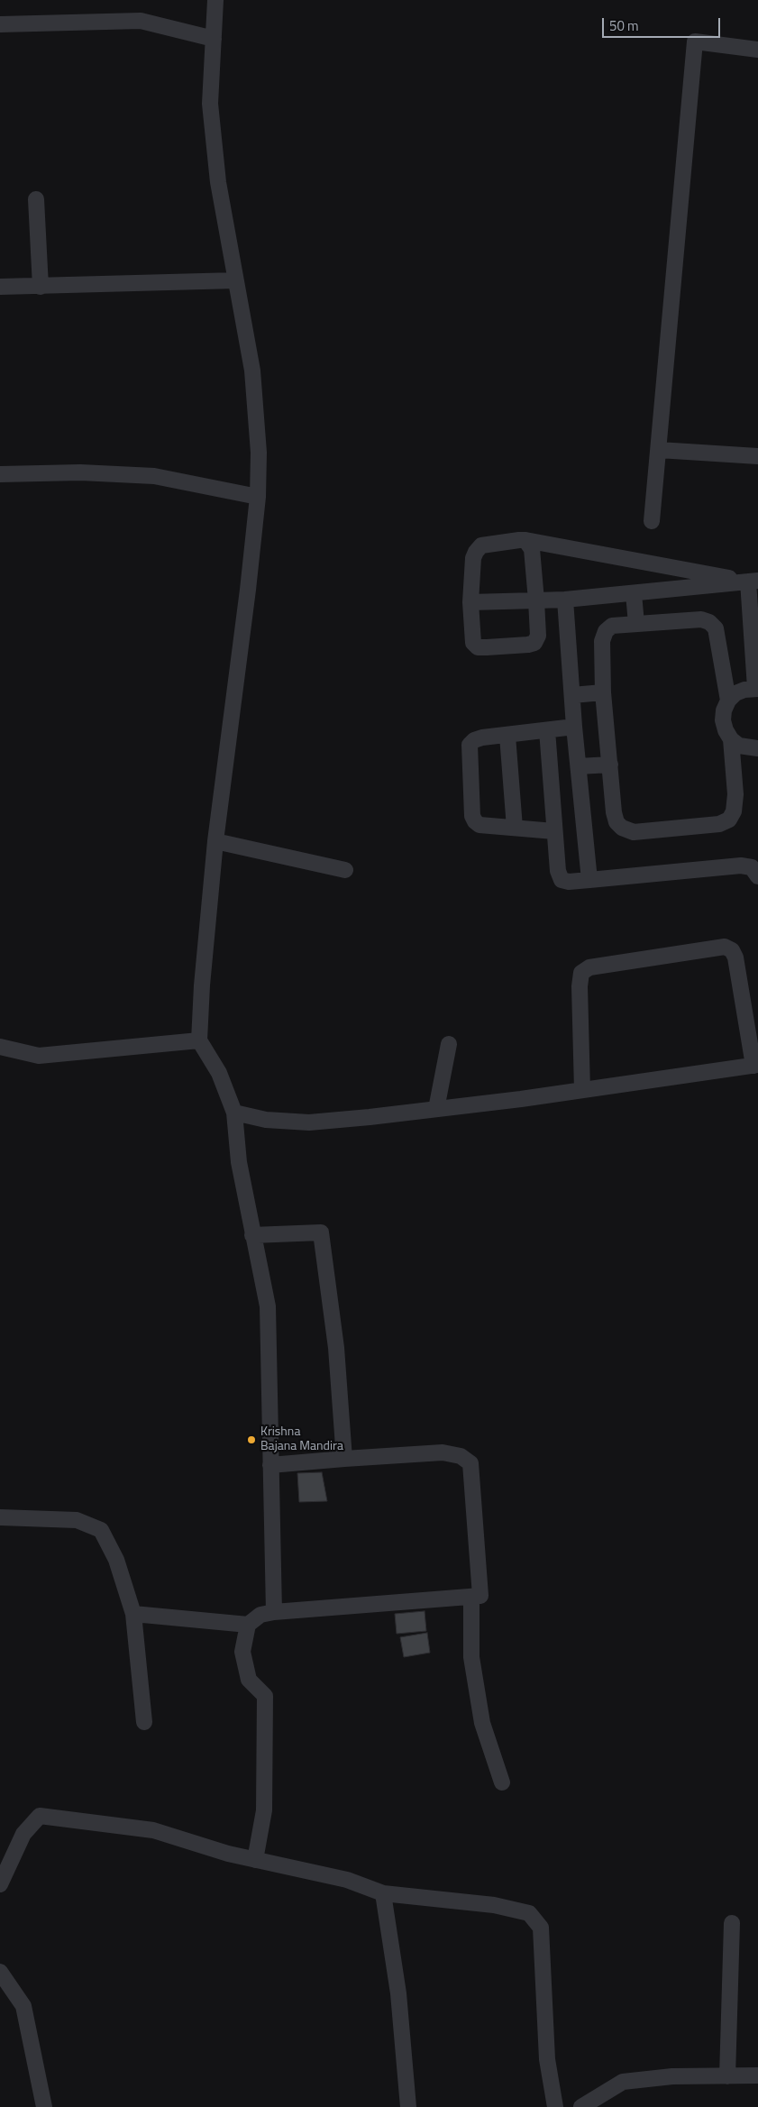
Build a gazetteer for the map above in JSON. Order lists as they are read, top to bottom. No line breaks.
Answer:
{"places":["Krishna Bajana Mandira"],"scale_bar":"50 m"}
